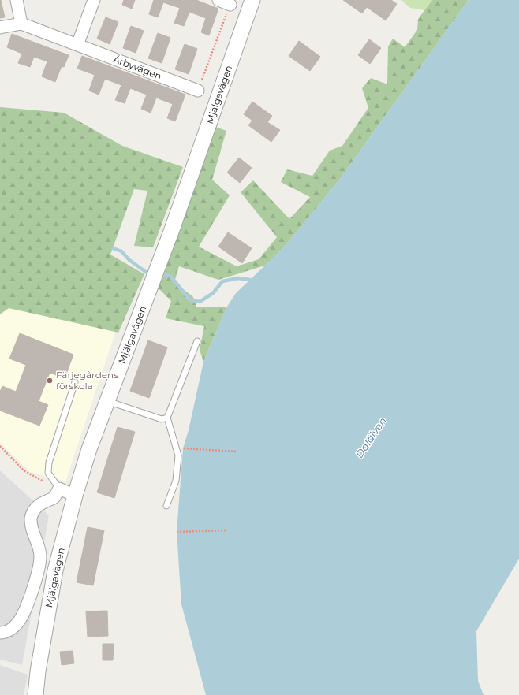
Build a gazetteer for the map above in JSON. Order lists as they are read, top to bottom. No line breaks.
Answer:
{"streets":{"street":["Årbyvägen","Mjälgavägen"]},"water":["Dalälven"],"places":["Färjegårdens förskola"]}
